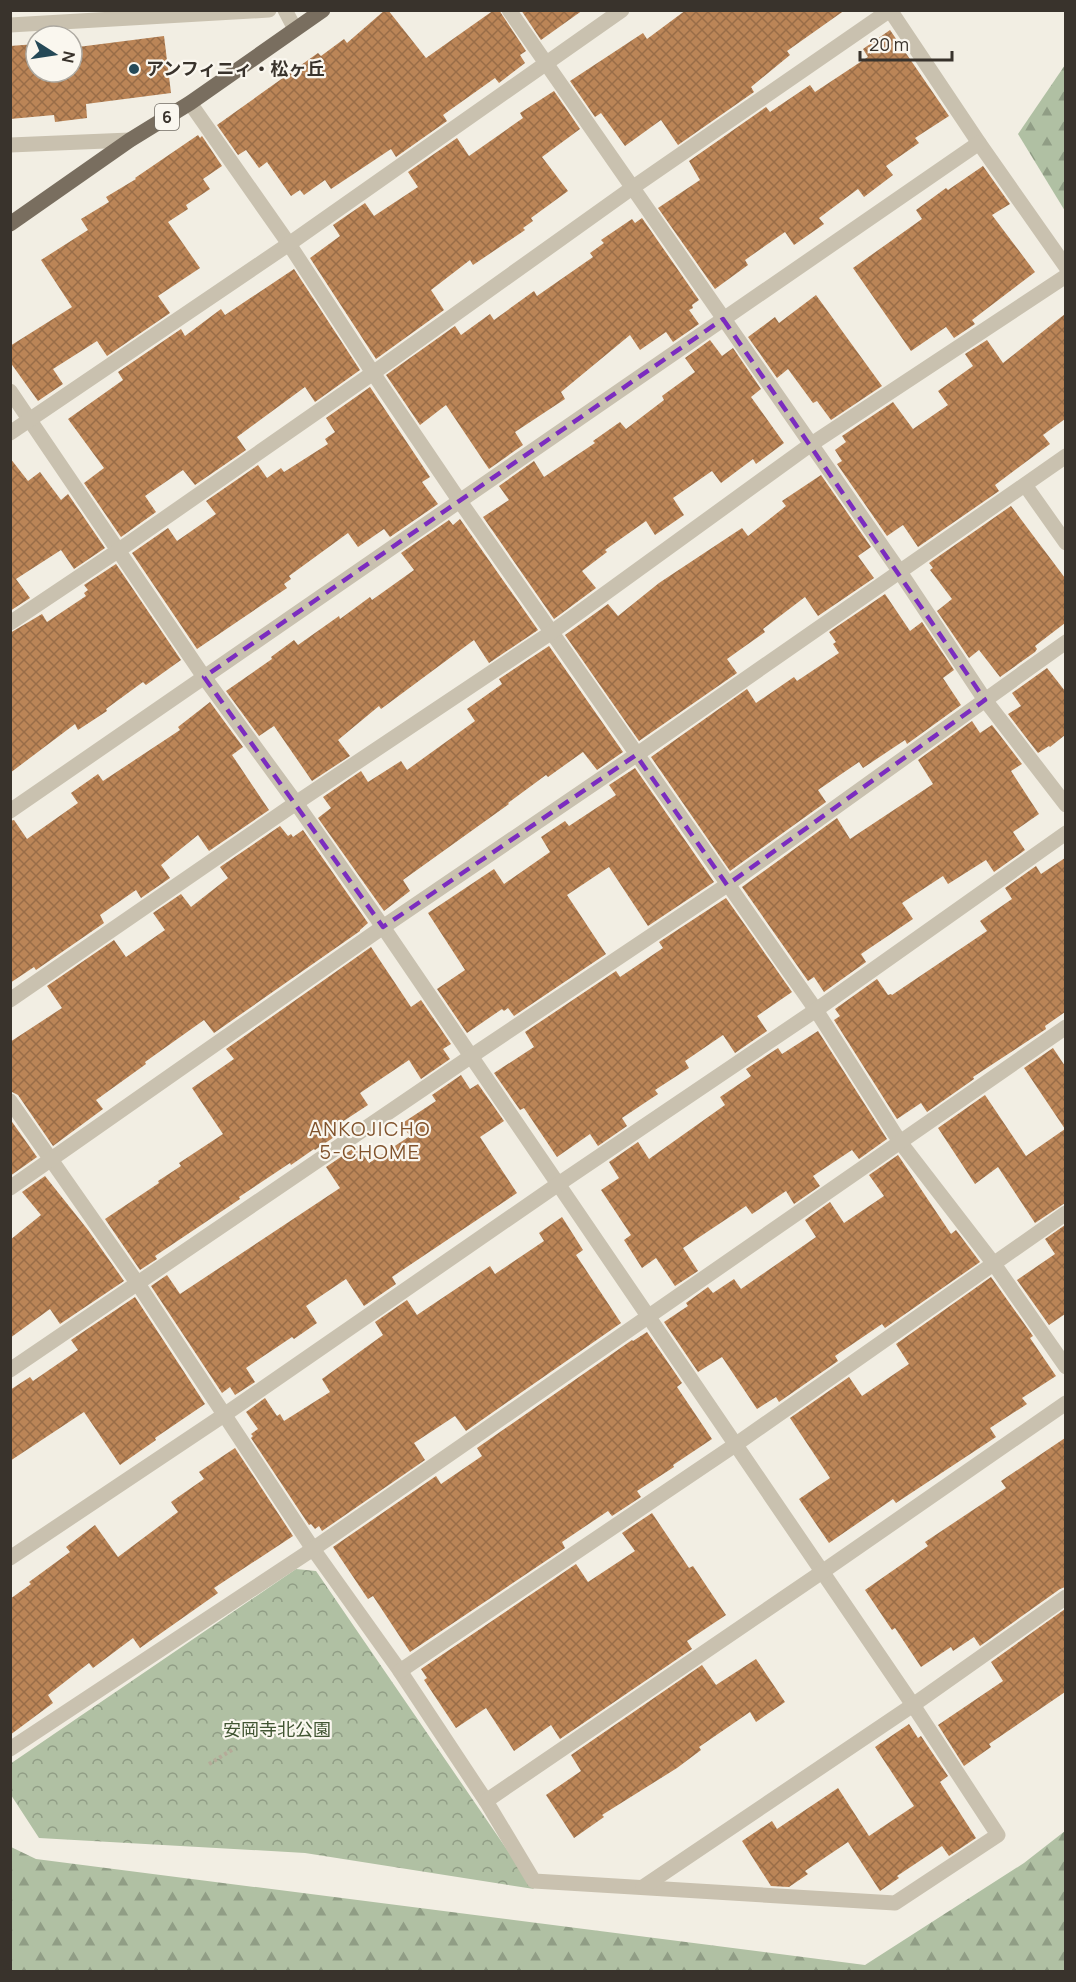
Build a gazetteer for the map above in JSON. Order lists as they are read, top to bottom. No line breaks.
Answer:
{"streets":{"main road":["6"]},"districts":["ANKOJICHO 5-CHOME"],"parks":["安岡寺北公園"],"places":["アンフィニィ・松ヶ丘"],"scale_bar":"20 m","north":"right"}
